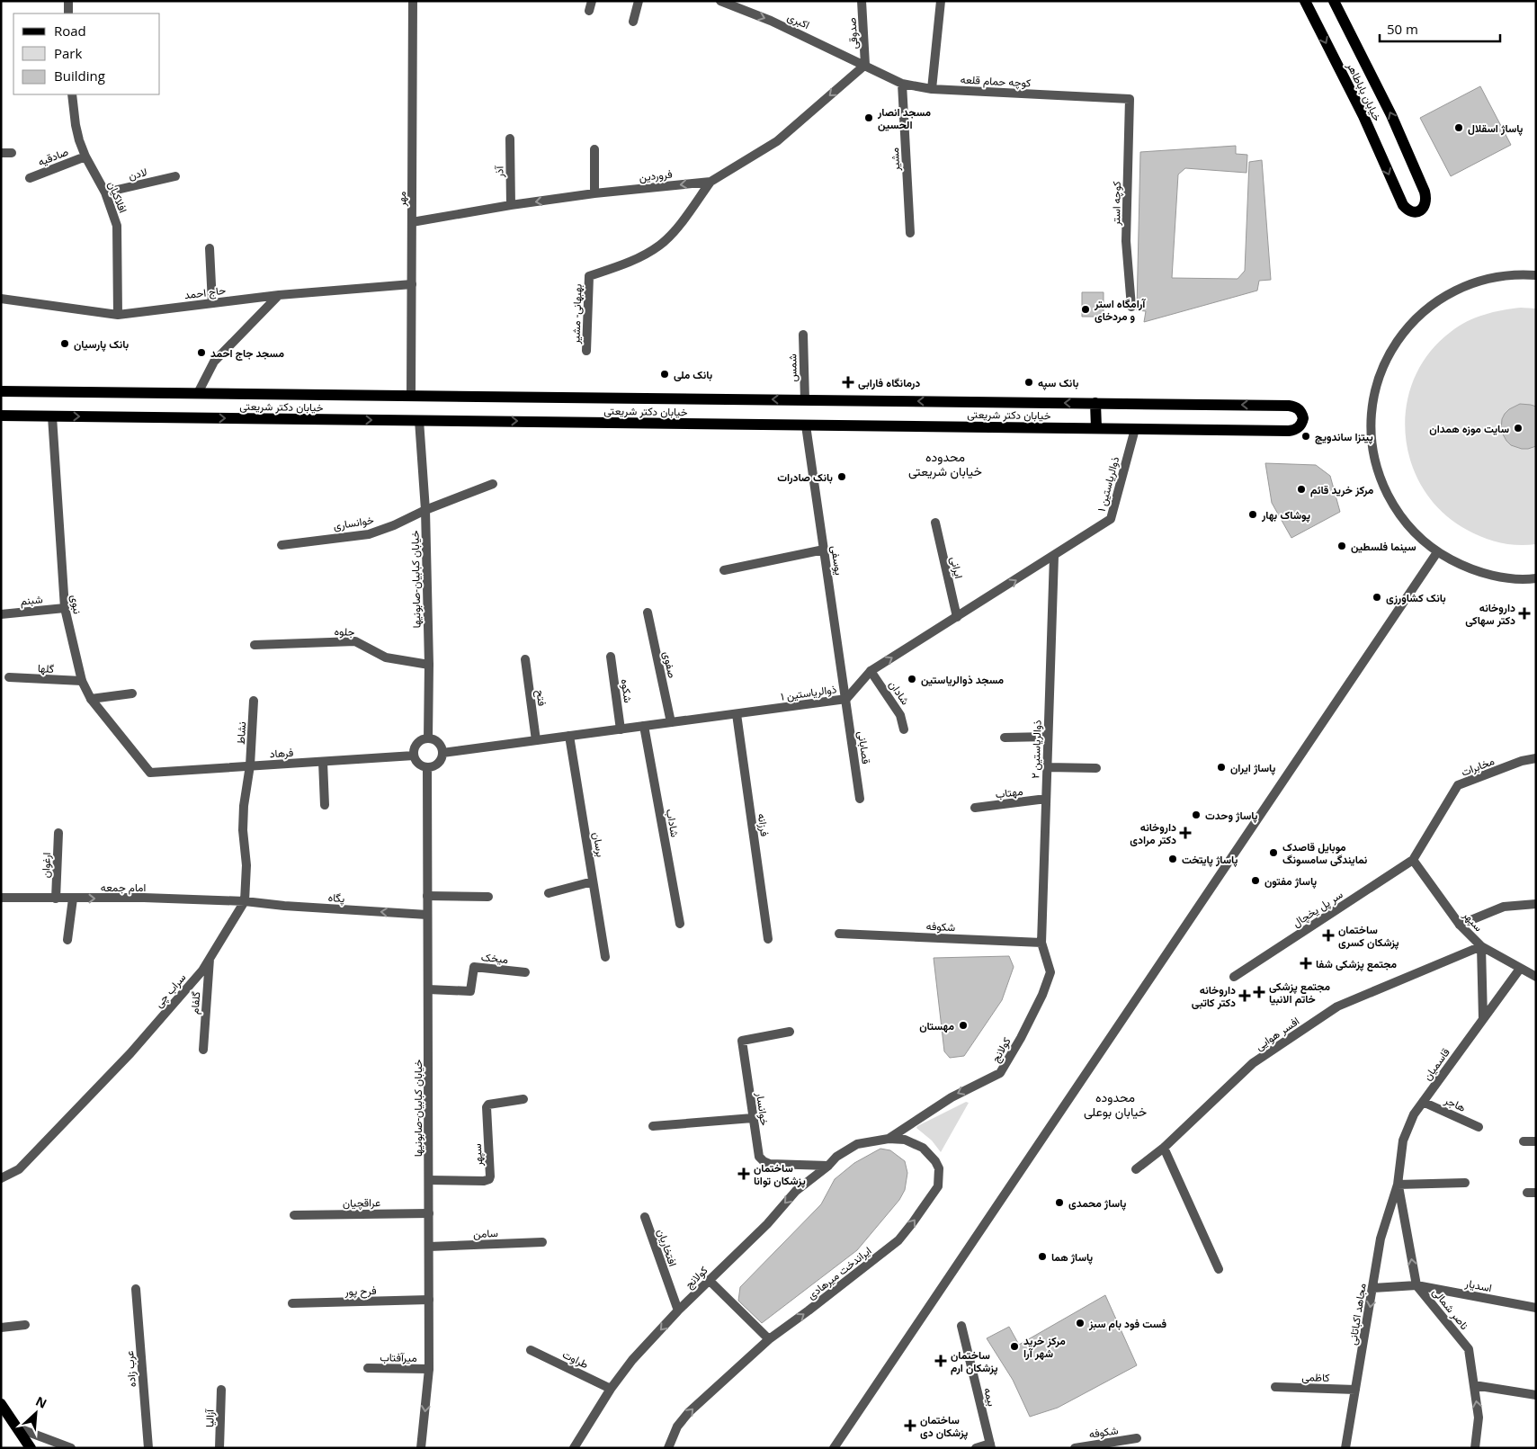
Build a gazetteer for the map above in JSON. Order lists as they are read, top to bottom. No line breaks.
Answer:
{"streets":{"main road":["خیابان باباطاهر","خیابان دکتر شریعتی"],"street":["اکبری","صدوقی","کوچه حمام قلعه","صادقیه","مشیر","آذر","لادن","فروردین","افلاکیان","مهر","کوچه استر","حاج احمد","بهبهانی- مشیر","شمس","ذوالریاستین ۱","خوانساری","یوسفی","ایرانی","خیابان کبابیان-صابونیها","شبنم","نبوی","جلوه","صفوی","گلها","شکوه","شادان","فتح","نشاط","قصابانی","ذوالریاستین ۲","فرهاد","مخابرات","مهتاب","شاداب","فرزانه","برسان","ارغوان","امام جمعه","پگاه","سر پل یخچال","سپهر","شکوفه","میخک","سراب چی","گلفام","افسر هوایی","کولانج","قاسمیان","هاجر","خوانسار","عراقچیان","سامن","افتخاریان","ایراندخت میرهادی","اسدیار","فرح پور","ناصر شمالی","مجاهد اکباتانی","میرآفتاب","طراوت","عرب زاده","کاظمی","بیمه","آزالیا"]},"crossings":[["اکبری","صدوقی"],["اکبری","کوچه حمام قلعه"],["اکبری","فروردین"],["صدوقی","کوچه حمام قلعه"],["صدوقی","فروردین"],["کوچه حمام قلعه","مشیر"],["کوچه حمام قلعه","فروردین"],["کوچه حمام قلعه","کوچه استر"],["صادقیه","افلاکیان"],["آذر","فروردین"],["لادن","افلاکیان"],["فروردین","مهر"],["فروردین","بهبهانی- مشیر"],["افلاکیان","حاج احمد"],["مهر","حاج احمد"],["مهر","خیابان دکتر شریعتی"],["شمس","خیابان دکتر شریعتی"],["خیابان دکتر شریعتی","ذوالریاستین ۱"],["خیابان دکتر شریعتی","یوسفی"],["خیابان دکتر شریعتی","خیابان کبابیان-صابونیها"],["خیابان دکتر شریعتی","نبوی"],["ذوالریاستین ۱","یوسفی"],["ذوالریاستین ۱","ایرانی"],["ذوالریاستین ۱","خیابان کبابیان-صابونیها"],["ذوالریاستین ۱","صفوی"],["ذوالریاستین ۱","شکوه"],["ذوالریاستین ۱","شادان"],["ذوالریاستین ۱","فتح"],["ذوالریاستین ۱","قصابانی"],["ذوالریاستین ۱","ذوالریاستین ۲"],["ذوالریاستین ۱","فرهاد"],["ذوالریاستین ۱","شاداب"],["ذوالریاستین ۱","فرزانه"],["ذوالریاستین ۱","برسان"],["خوانساری","خیابان کبابیان-صابونیها"],["یوسفی","قصابانی"],["خیابان کبابیان-صابونیها","جلوه"],["خیابان کبابیان-صابونیها","فرهاد"],["خیابان کبابیان-صابونیها","پگاه"],["خیابان کبابیان-صابونیها","سپهر"],["خیابان کبابیان-صابونیها","میخک"],["خیابان کبابیان-صابونیها","عراقچیان"],["خیابان کبابیان-صابونیها","سامن"],["خیابان کبابیان-صابونیها","فرح پور"],["خیابان کبابیان-صابونیها","میرآفتاب"],["شبنم","نبوی"],["نبوی","گلها"],["نبوی","فرهاد"],["نشاط","فرهاد"],["نشاط","سراب چی"],["ذوالریاستین ۲","مهتاب"],["ذوالریاستین ۲","شکوفه"],["ذوالریاستین ۲","کولانج"],["فرهاد","سراب چی"],["مخابرات","سر پل یخچال"],["مخابرات","سپهر"],["ارغوان","امام جمعه"],["امام جمعه","پگاه"],["امام جمعه","سراب چی"],["پگاه","سراب چی"],["سر پل یخچال","سپهر"],["سپهر","افسر هوایی"],["سپهر","قاسمیان"],["شکوفه","کولانج"],["سراب چی","گلفام"],["کولانج","خوانسار"],["کولانج","افتخاریان"],["کولانج","ایراندخت میرهادی"],["کولانج","طراوت"],["قاسمیان","هاجر"],["قاسمیان","ناصر شمالی"],["قاسمیان","مجاهد اکباتانی"],["اسدیار","ناصر شمالی"],["اسدیار","مجاهد اکباتانی"],["ناصر شمالی","مجاهد اکباتانی"],["مجاهد اکباتانی","کاظمی"]],"one_way":["اکبری","فروردین","امام جمعه","پگاه","کولانج","ناصر شمالی","مجاهد اکباتانی"],"districts":["محدوده خیابان شریعتی","محدوده خیابان بوعلی"],"places":{"other":["مسجد انصار الحسین","پاساژ اسقلال","آرامگاه استر و مردخای","بانک پارسیان","مسجد جاج احمد","بانک ملی","بانک سپه","سایت موزه همدان","پیتزا ساندویچ","بانک صادرات","مرکز خرید قائم","پوشاک بهار","سینما فلسطین","بانک کشاورزی","مسجد ذوالریاستین","پاساژ ایران","پاساژ وحدت","موبایل قاصدک نمایندگی سامسونگ","پاساژ پایتخت","پاساژ مفتون","مهستان","پاساژ محمدی","پاساژ هما","فست فود بام سبز","مرکز خرید شهر آرا"],"health":["درمانگاه فارابی","داروخانه دکتر سهاکی","داروخانه دکتر مرادی","ساختمان پزشکان کسری","مجتمع پزشکی شفا","مجتمع پزشکی خاتم الانبیا","داروخانه دکتر کاتبی","ساختمان پزشکان توانا","ساختمان پزشکان ارم","ساختمان پزشکان دی"]},"legend":["Road","Park","Building"],"scale_bar":"50 m","north":"top right"}
